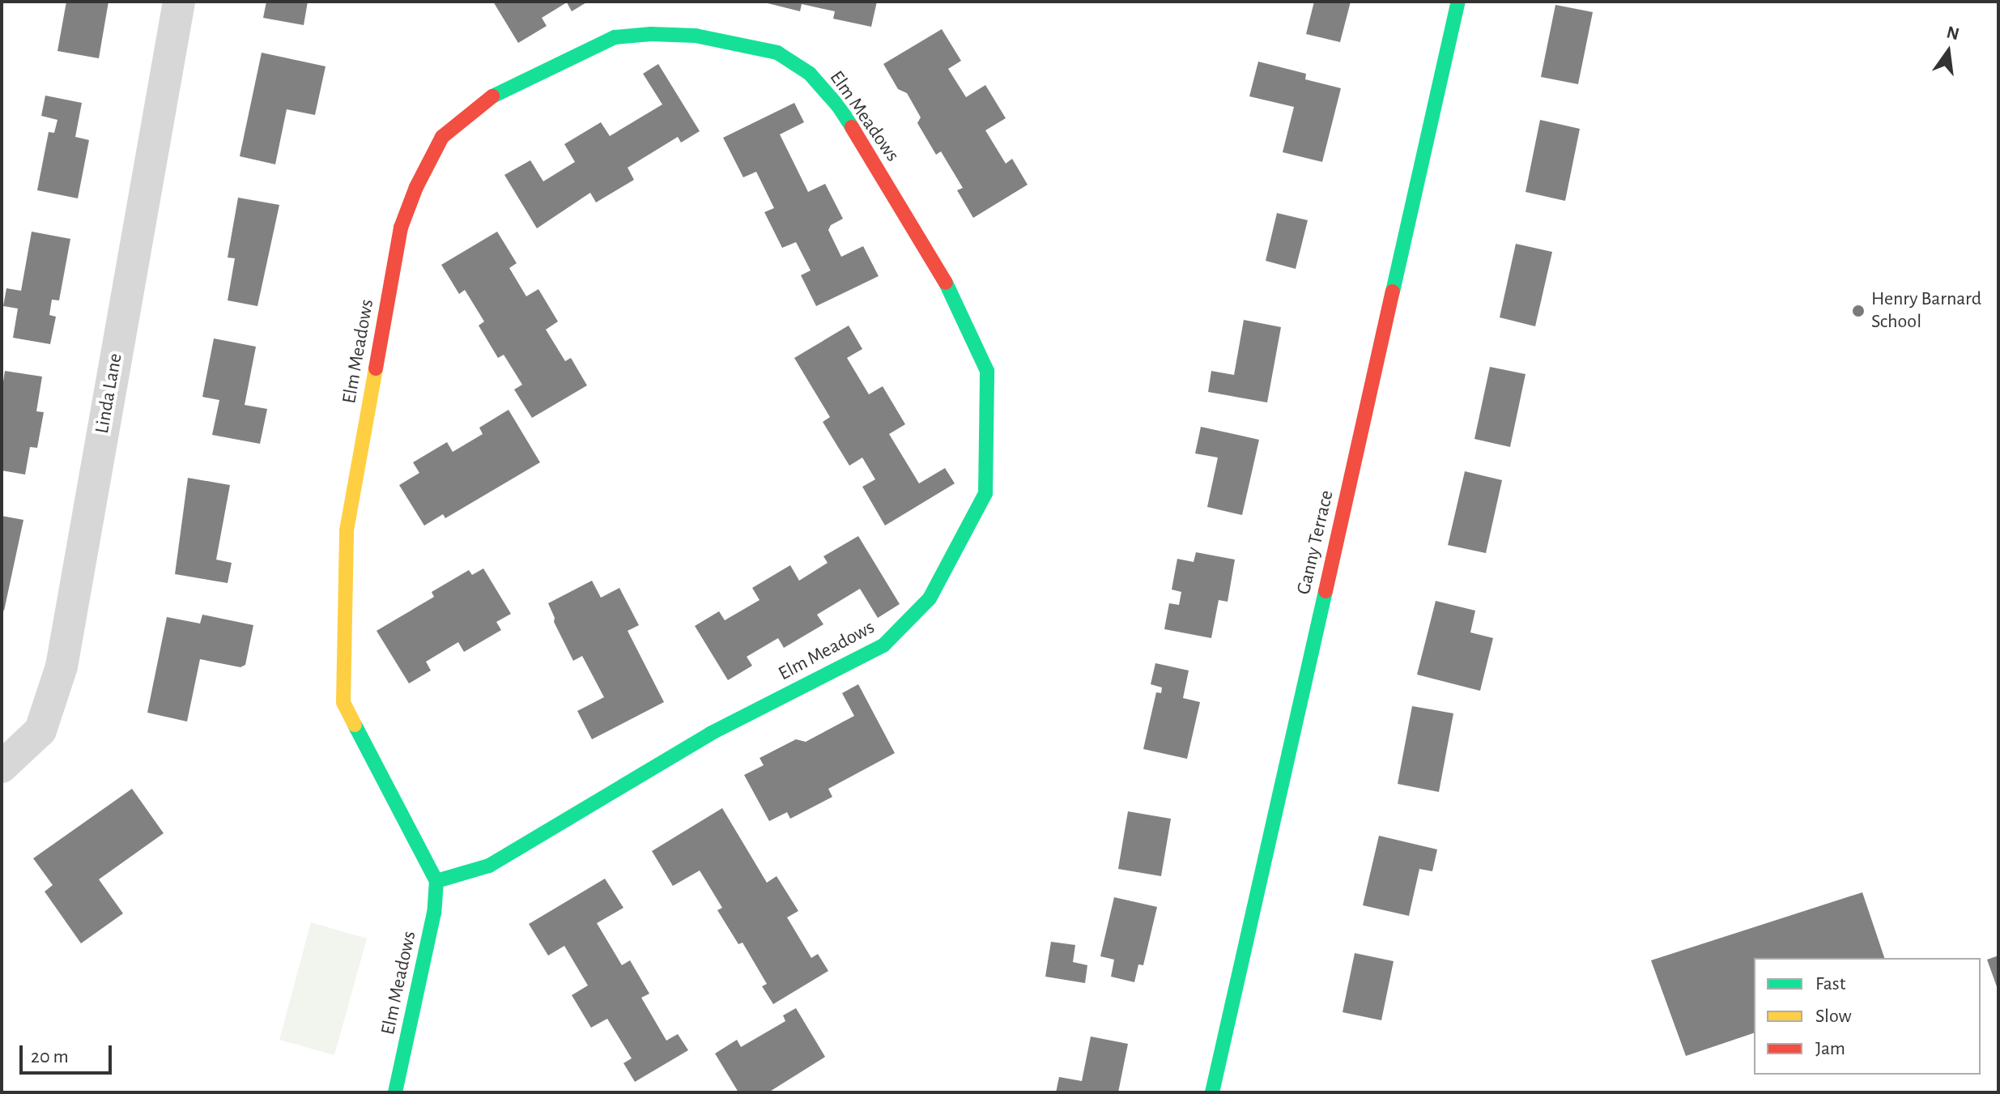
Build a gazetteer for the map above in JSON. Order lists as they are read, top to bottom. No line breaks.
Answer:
{"streets":{"street":["Elm Meadows","Linda Lane","Ganny Terrace"]},"places":["Henry Barnard School"],"legend":["Fast","Slow","Jam"],"scale_bar":"20 m","north":"top"}
